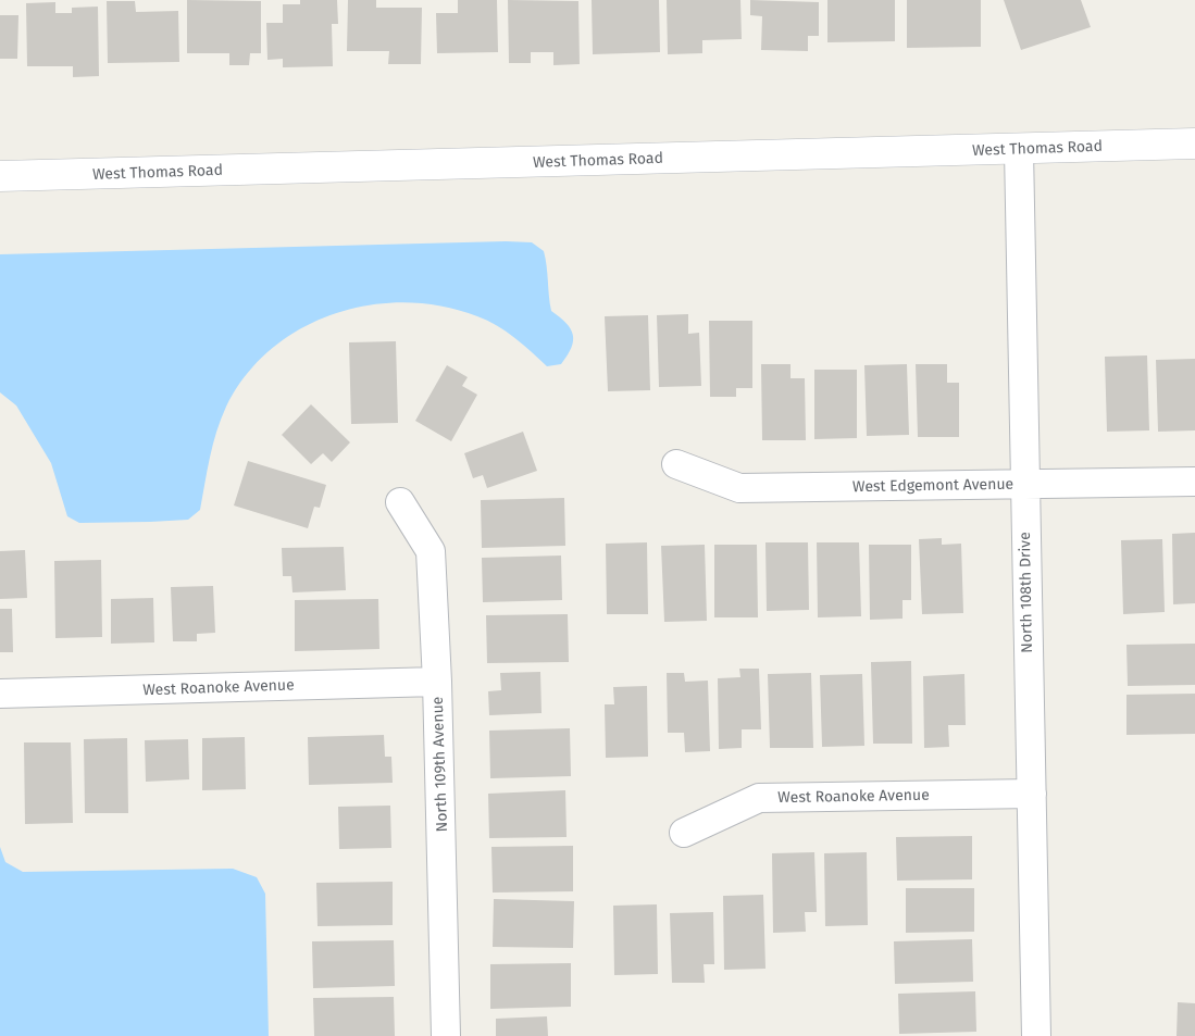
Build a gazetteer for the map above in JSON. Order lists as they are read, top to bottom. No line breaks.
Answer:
{"streets":{"main road":["West Thomas Road"],"street":["West Edgemont Avenue","North 108th Drive","West Roanoke Avenue","North 109th Avenue"]},"crossings":[["West Thomas Road","North 108th Drive"],["West Edgemont Avenue","North 108th Drive"],["North 108th Drive","West Roanoke Avenue"],["West Roanoke Avenue","North 109th Avenue"]]}
